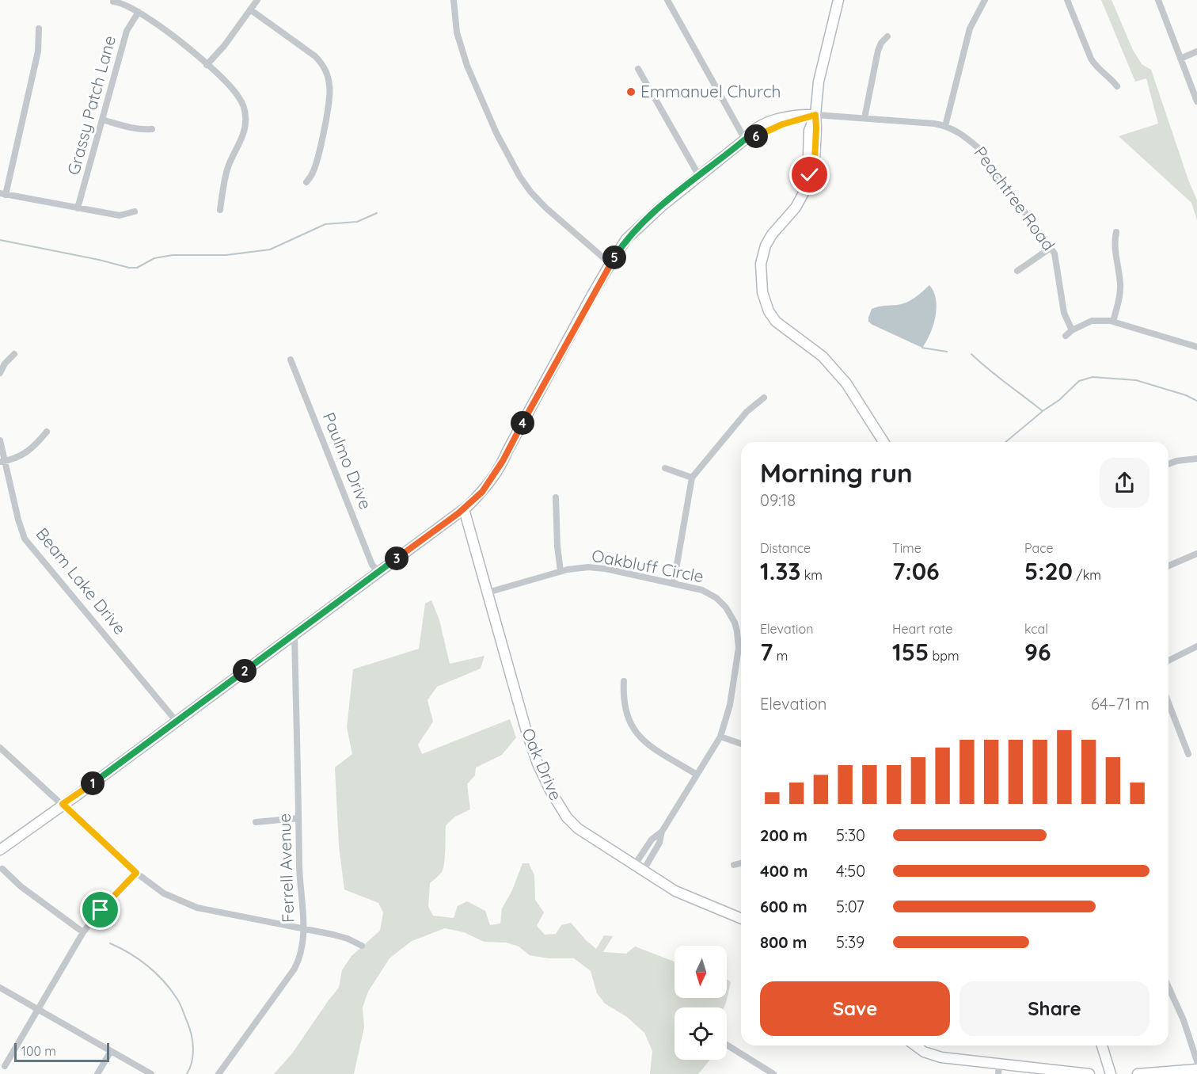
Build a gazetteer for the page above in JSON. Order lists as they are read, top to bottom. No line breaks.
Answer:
{"streets":{"street":["Grassy Patch Lane","Peachtree Road","Paulmo Drive","Oakbluff Circle","Beam Lake Drive","Oak Drive","Ferrell Avenue"]},"crossings":[["Peachtree Road","Paulmo Drive"],["Peachtree Road","Beam Lake Drive"],["Peachtree Road","Oak Drive"],["Peachtree Road","Ferrell Avenue"],["Oakbluff Circle","Oak Drive"]],"places":["Emmanuel Church"],"scale_bar":"100 m","north":"bottom","page":{"pins":["6","5","4","3","2","1"],"heading":["Morning run","09:18"],"stats":[["Distance","1.33 km"],["Time","7:06"],["Pace","5:20 /km"],["Elevation","7 m"],["Heart rate","155 bpm"],["kcal","96"]],"chart":["Elevation","64–71 m"],"list":[{"name":"200 m","note":"5:30"},{"name":"400 m","note":"4:50"},{"name":"600 m","note":"5:07"},{"name":"800 m","note":"5:39"}],"buttons":["Save","Share"],"scale":"100 m"}}
